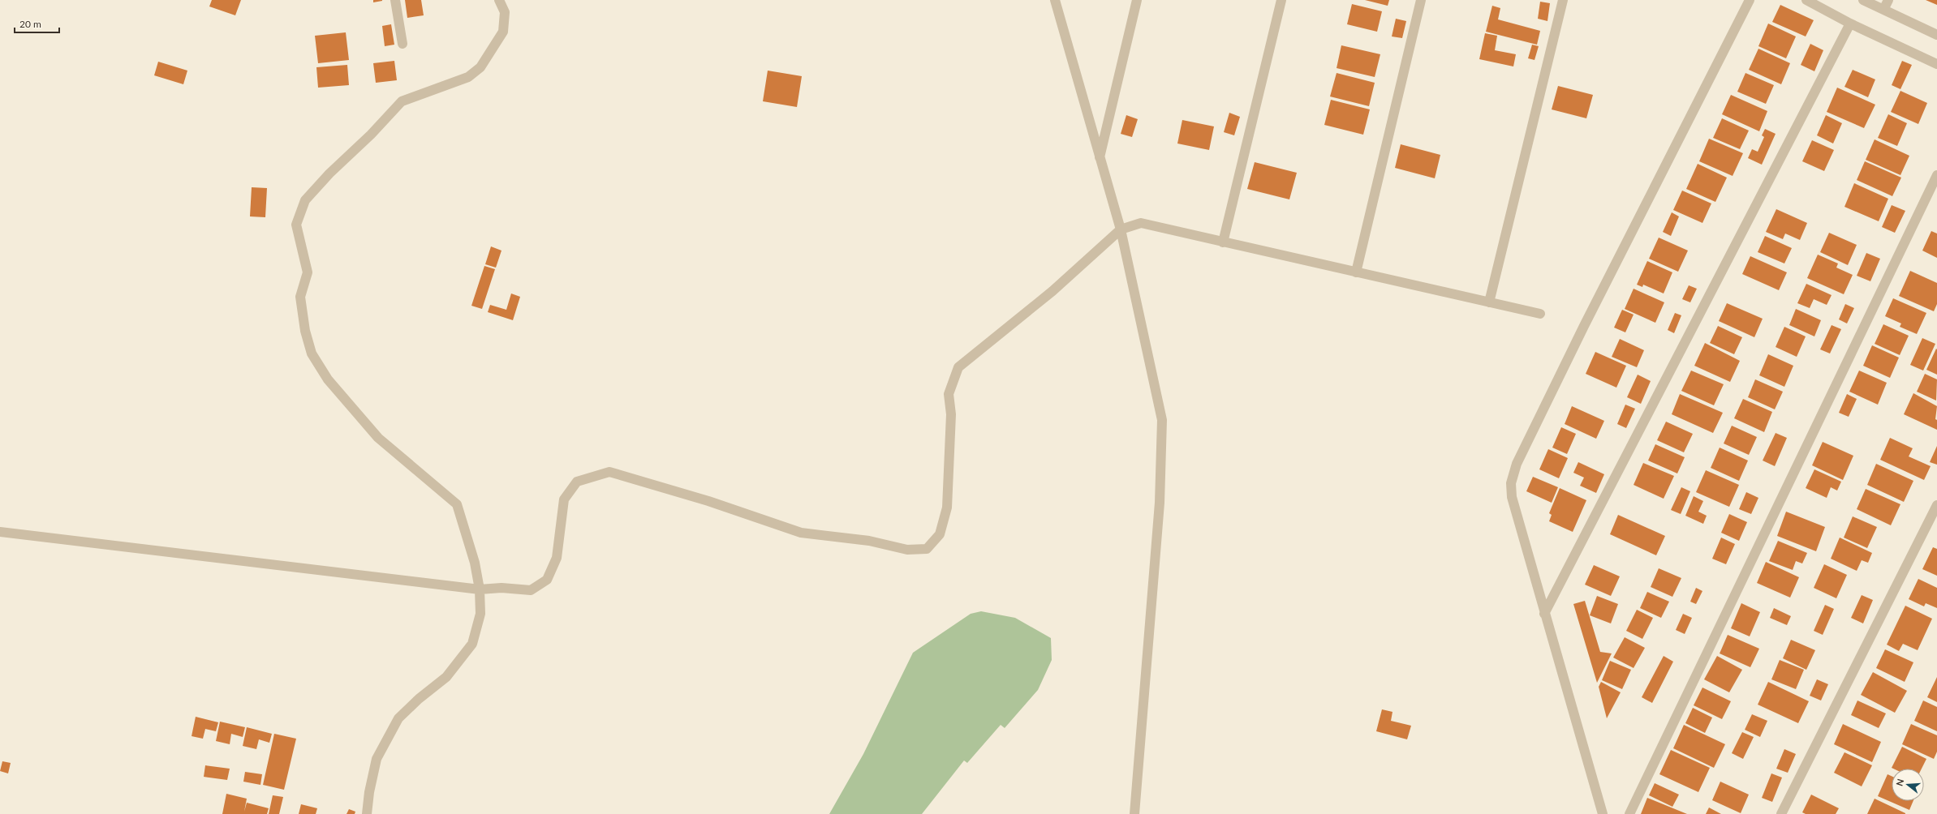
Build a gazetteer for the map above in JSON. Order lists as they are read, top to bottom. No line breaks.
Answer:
{"scale_bar":"20 m","north":"left"}
